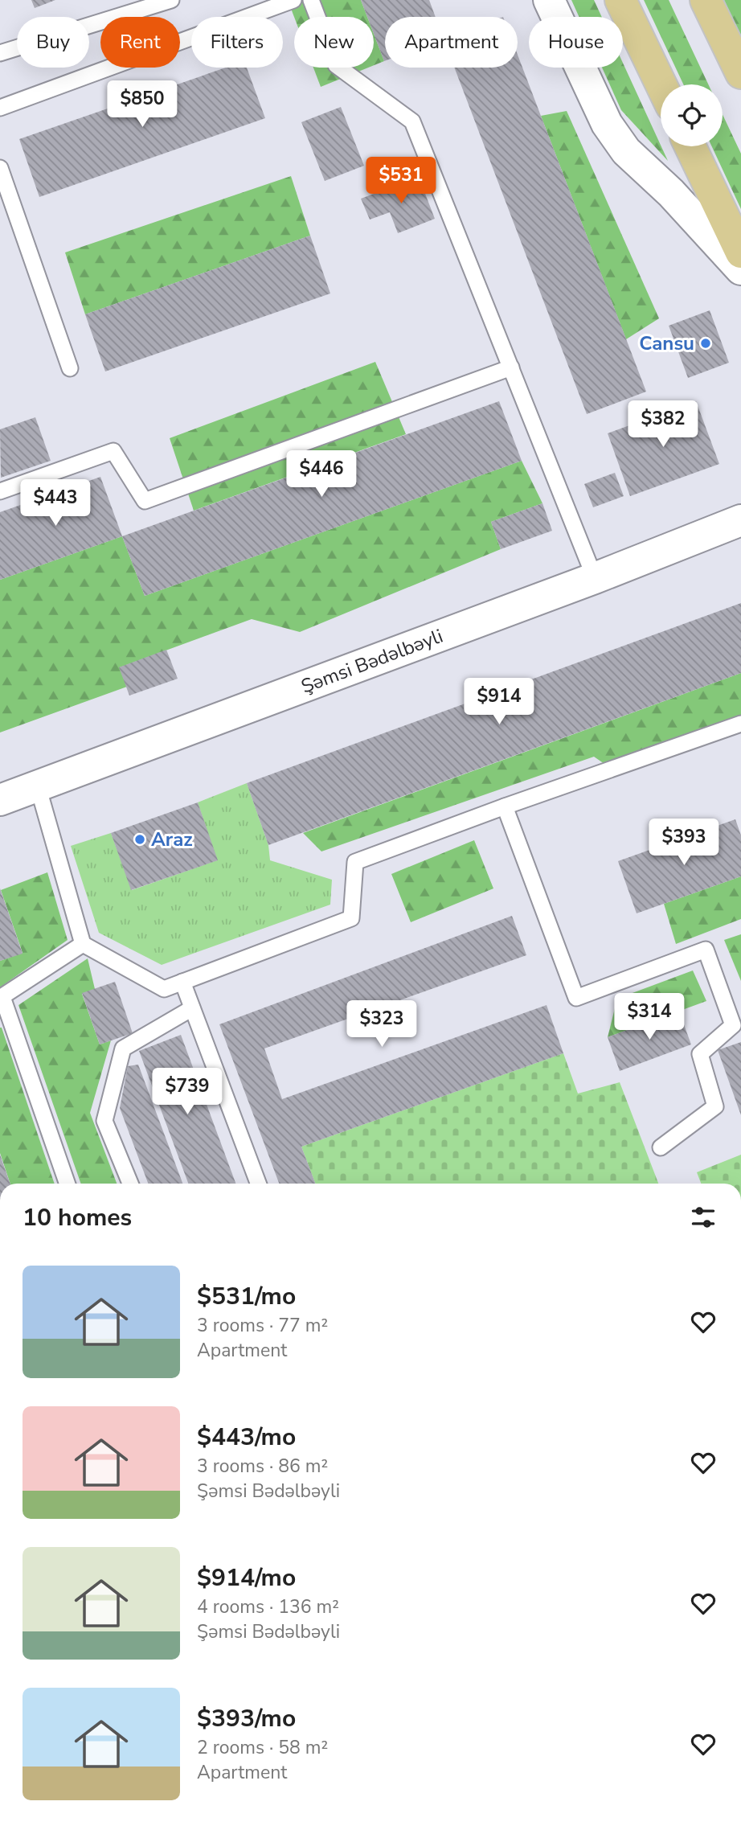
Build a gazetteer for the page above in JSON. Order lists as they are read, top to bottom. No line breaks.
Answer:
{"streets":{"street":["Şəmsi Bədəlbəyli"]},"places":["Cansu","Araz"],"page":{"chip":["Buy","Rent","Filters","New","Apartment","House"],"price":["$850","$531","$382","$446","$443","$914","$393","$314","$323","$739"],"heading":"10 homes","list":[{"name":"$531/mo","note":"3 rooms · 77 m² · Apartment"},{"name":"$443/mo","note":"3 rooms · 86 m² · Şəmsi Bədəlbəyli"},{"name":"$914/mo","note":"4 rooms · 136 m² · Şəmsi Bədəlbəyli"},{"name":"$393/mo","note":"2 rooms · 58 m² · Apartment"}]}}
